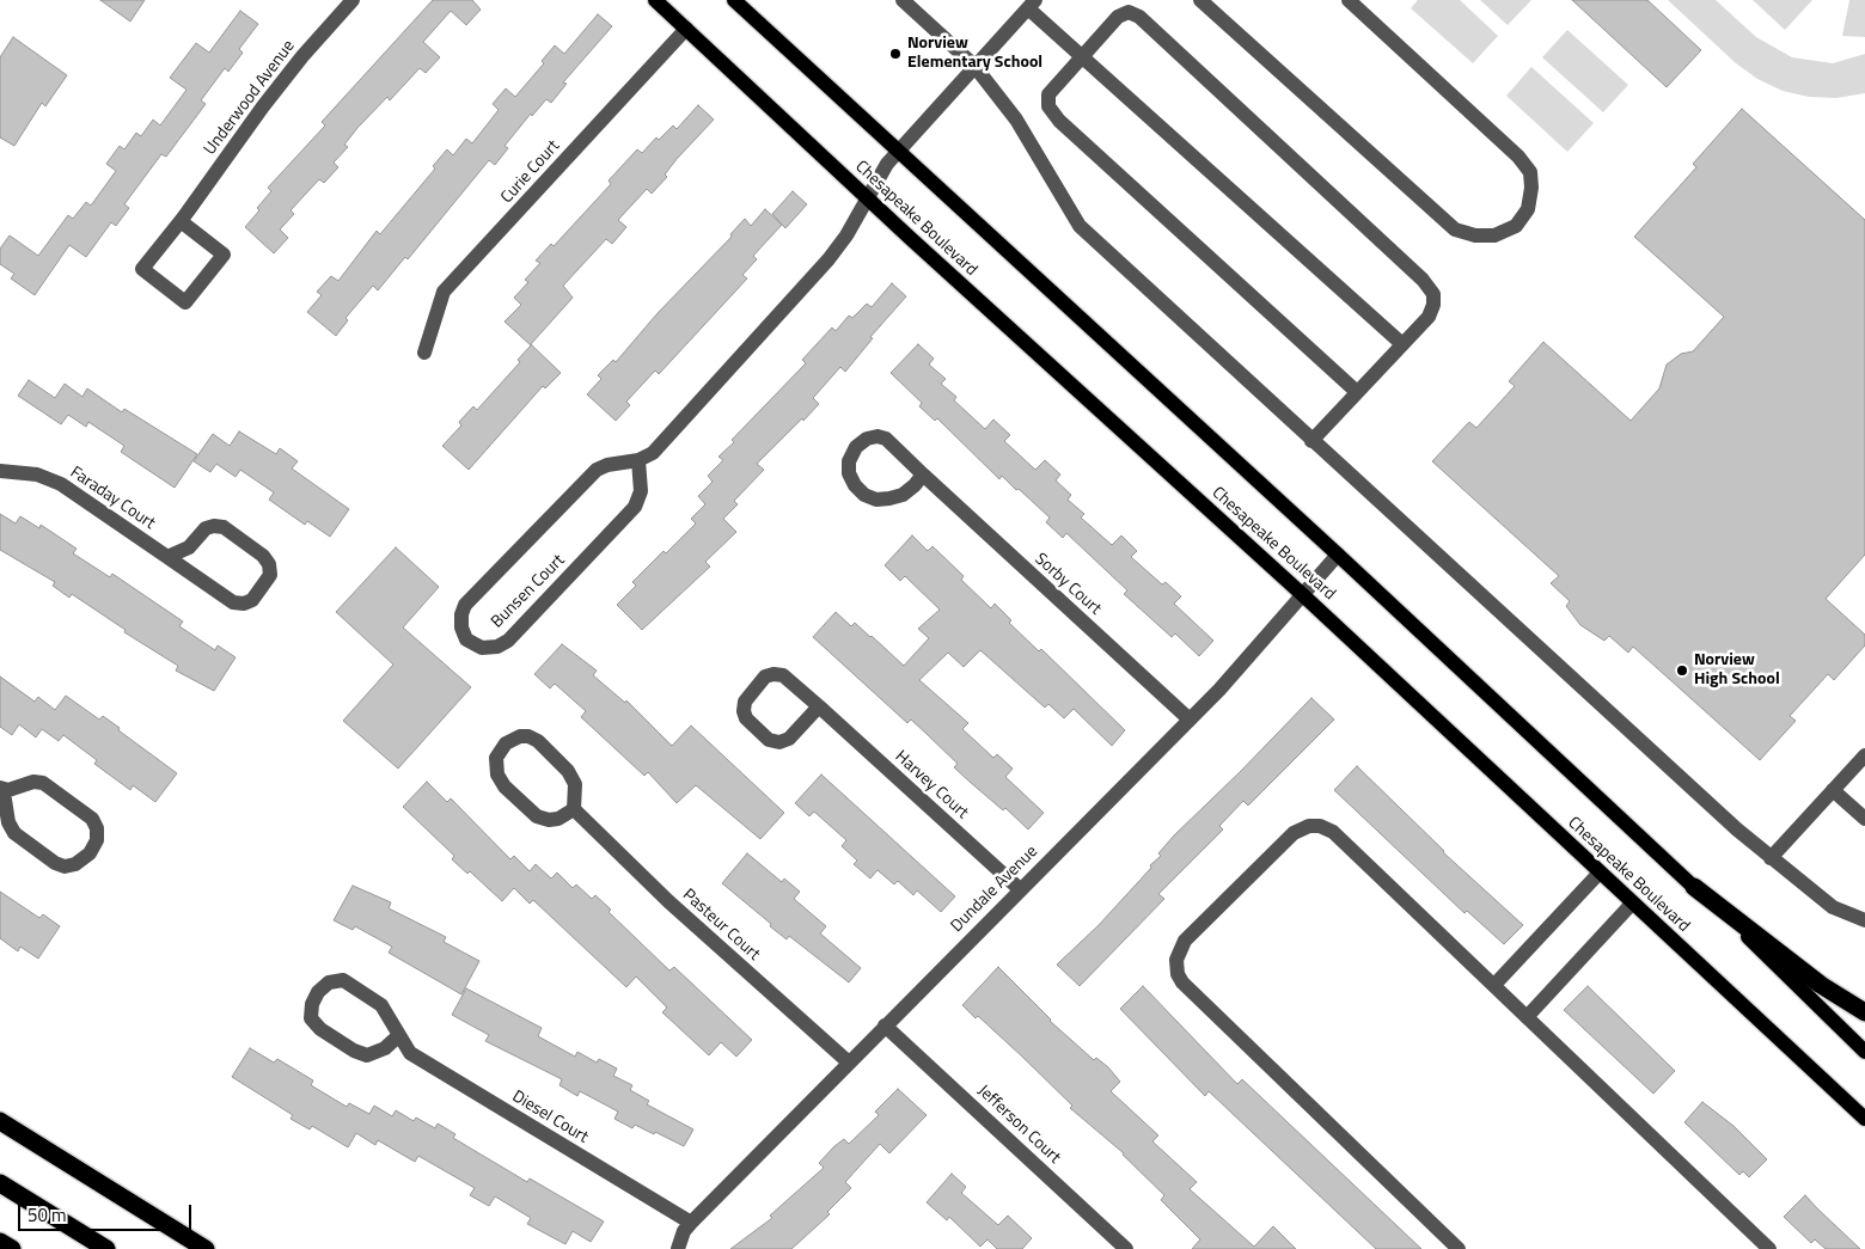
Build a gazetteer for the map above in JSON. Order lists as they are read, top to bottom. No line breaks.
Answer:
{"streets":{"main road":["Chesapeake Boulevard"],"street":["Underwood Avenue","Curie Court","Faraday Court","Sorby Court","Bunsen Court","Harvey Court","Dundale Avenue","Pasteur Court","Diesel Court","Jefferson Court"]},"crossings":[["Curie Court","Chesapeake Boulevard"],["Chesapeake Boulevard","Bunsen Court"],["Chesapeake Boulevard","Dundale Avenue"],["Sorby Court","Dundale Avenue"],["Harvey Court","Dundale Avenue"],["Dundale Avenue","Pasteur Court"],["Dundale Avenue","Diesel Court"],["Dundale Avenue","Jefferson Court"]],"places":["Norview Elementary School","Norview High School"],"scale_bar":"50 m"}
